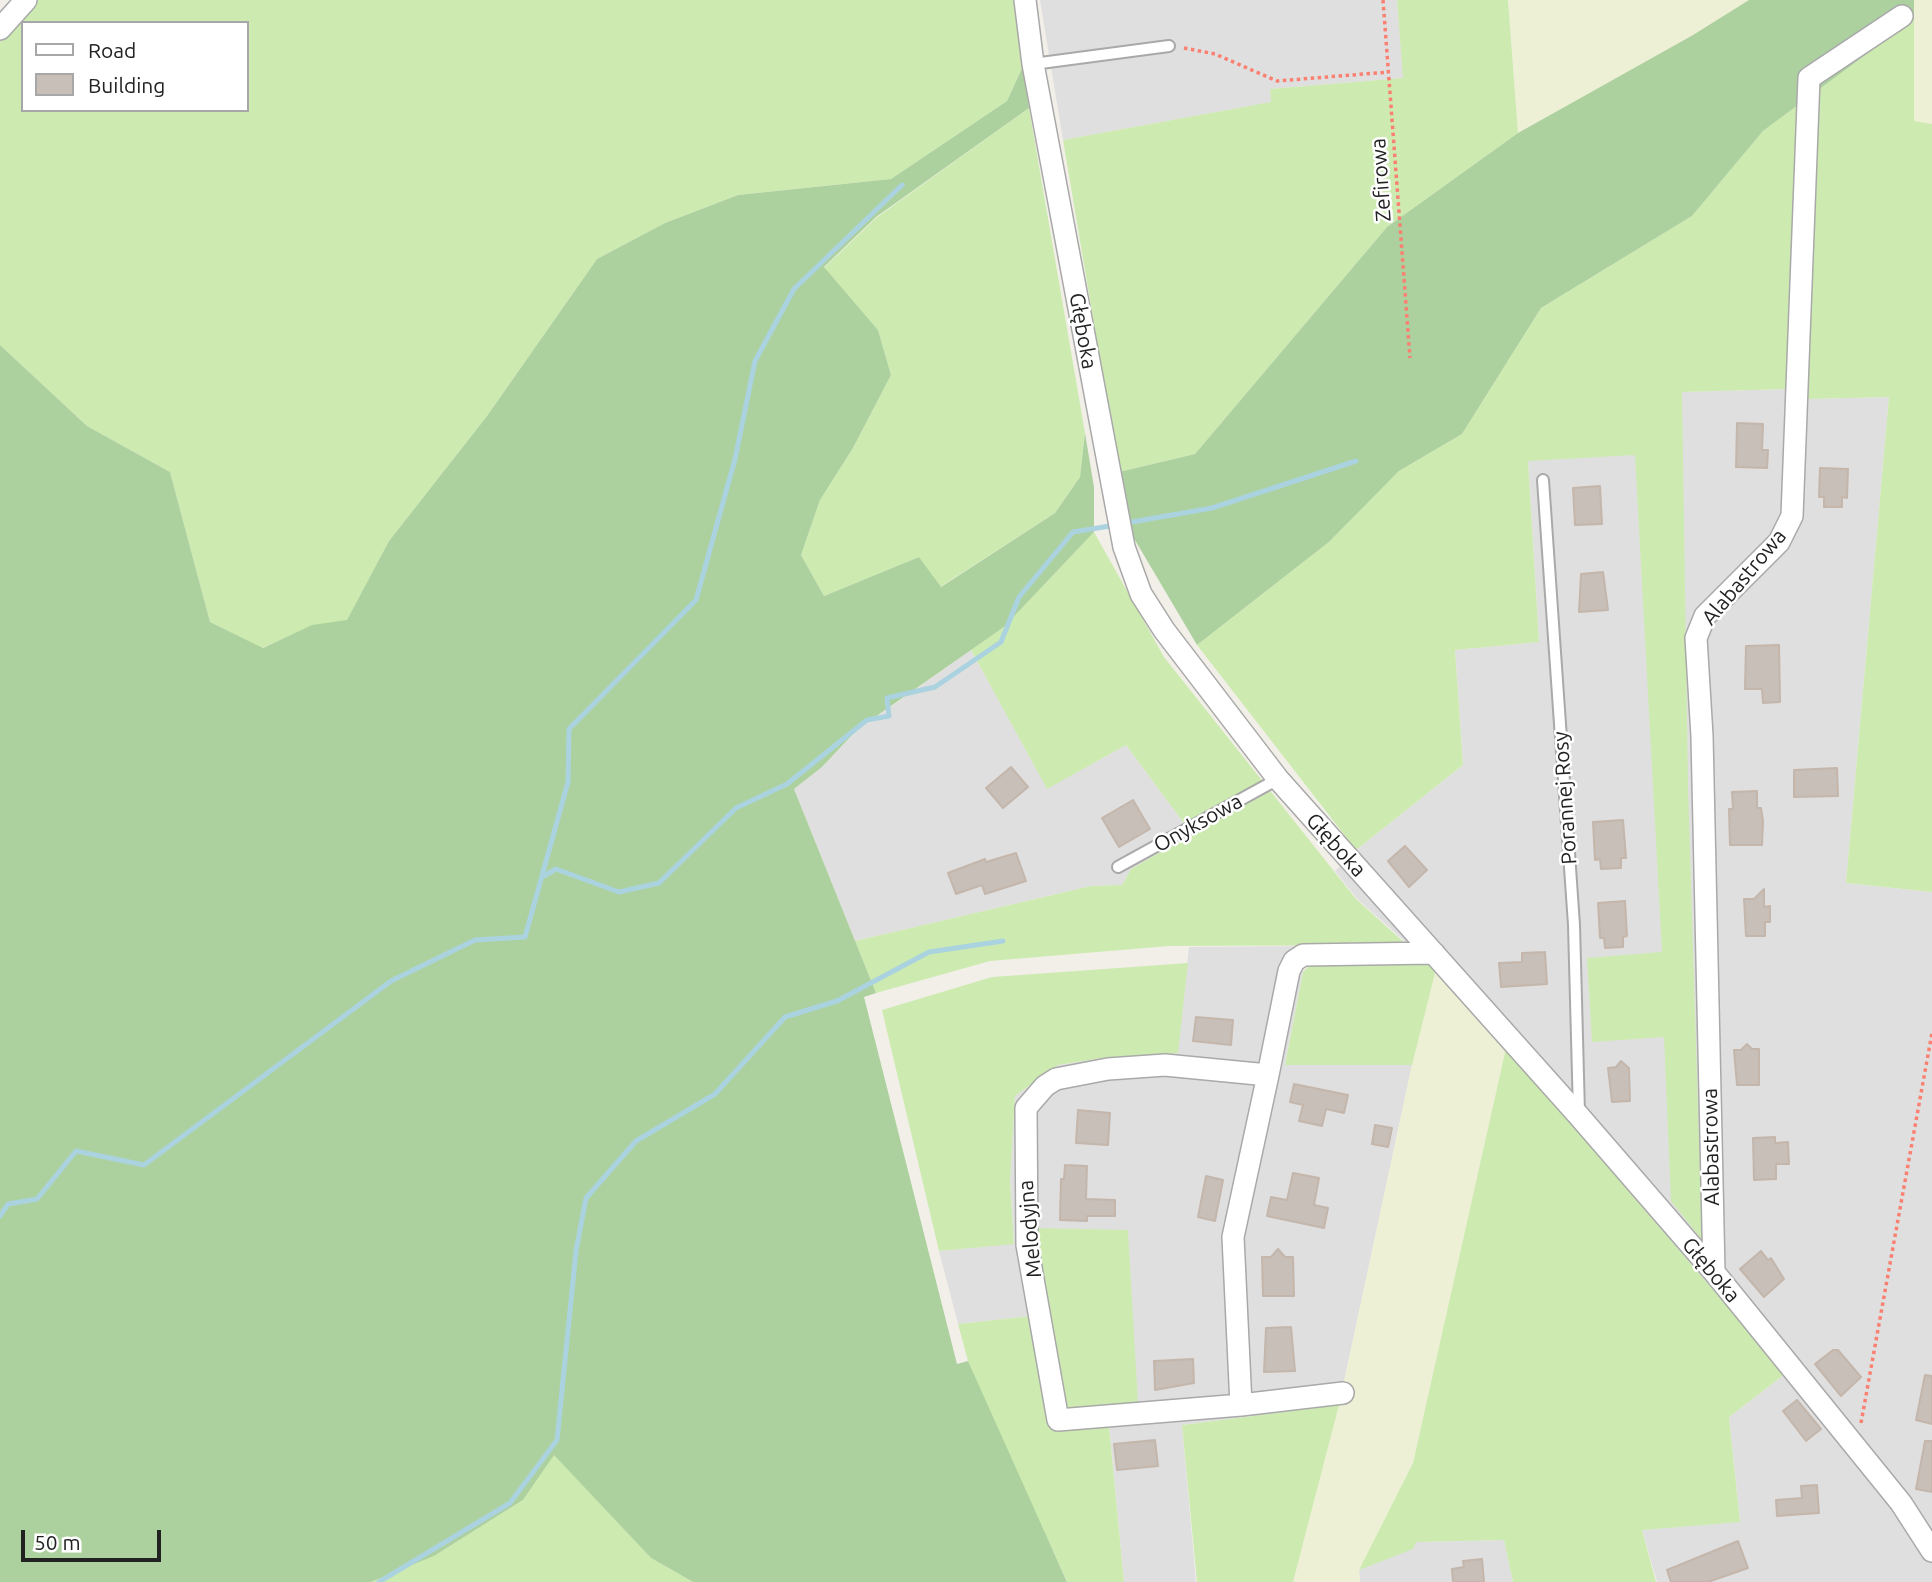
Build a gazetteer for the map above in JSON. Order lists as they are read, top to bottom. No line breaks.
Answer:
{"streets":{"street":["Głęboka","Alabastrowa","Melodyjna"],"lane":["Porannej Rosy","Onyksowa"],"path":["Zefirowa"]},"crossings":[["Głęboka","Alabastrowa"],["Głęboka","Porannej Rosy"],["Głęboka","Onyksowa"]],"legend":["Road","Building"],"scale_bar":"50 m"}
